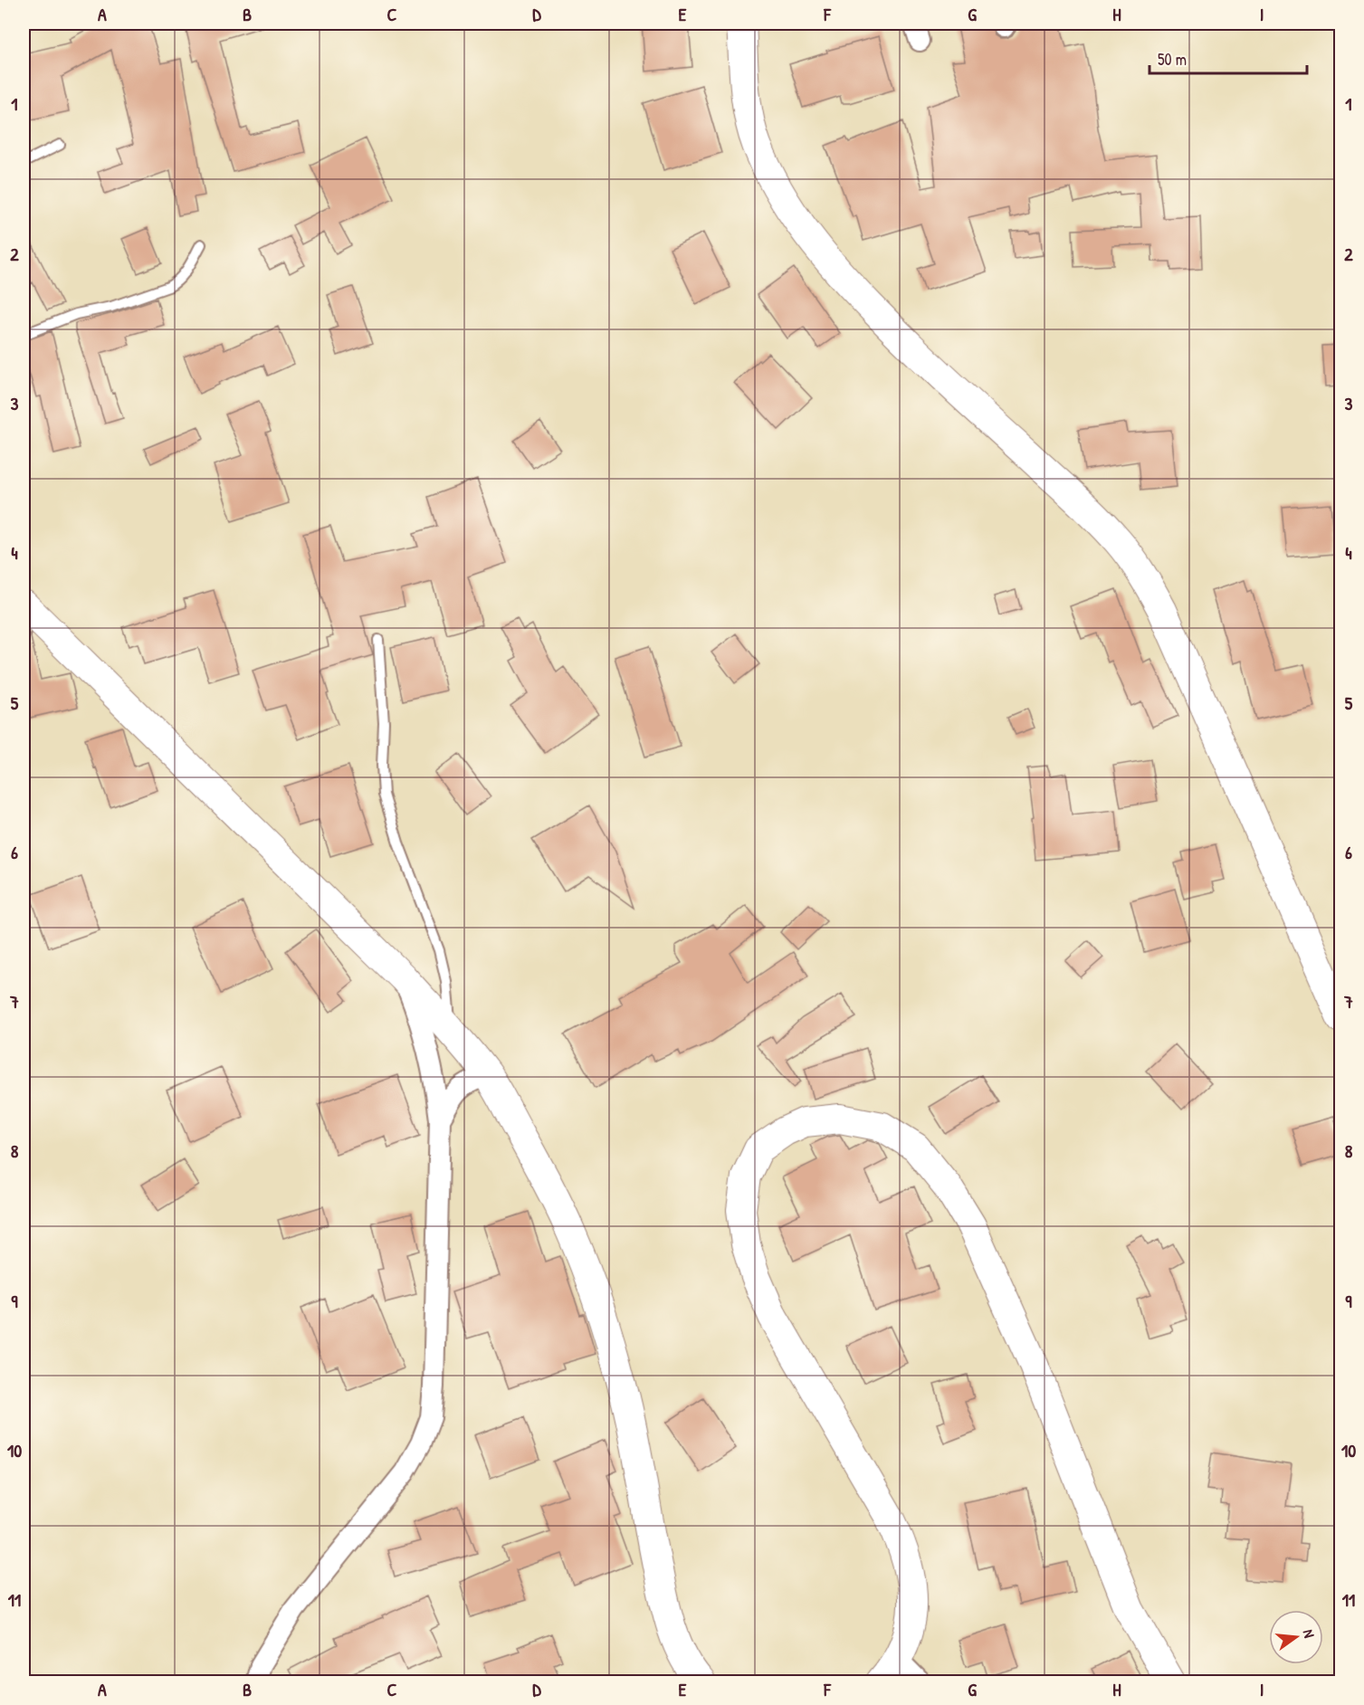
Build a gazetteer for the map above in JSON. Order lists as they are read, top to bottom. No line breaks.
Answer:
{"scale_bar":"50 m","north":"right","grid":{"columns":["A","B","C","D","E","F","G","H","I"],"rows":["1","2","3","4","5","6","7","8","9","10","11"]}}
